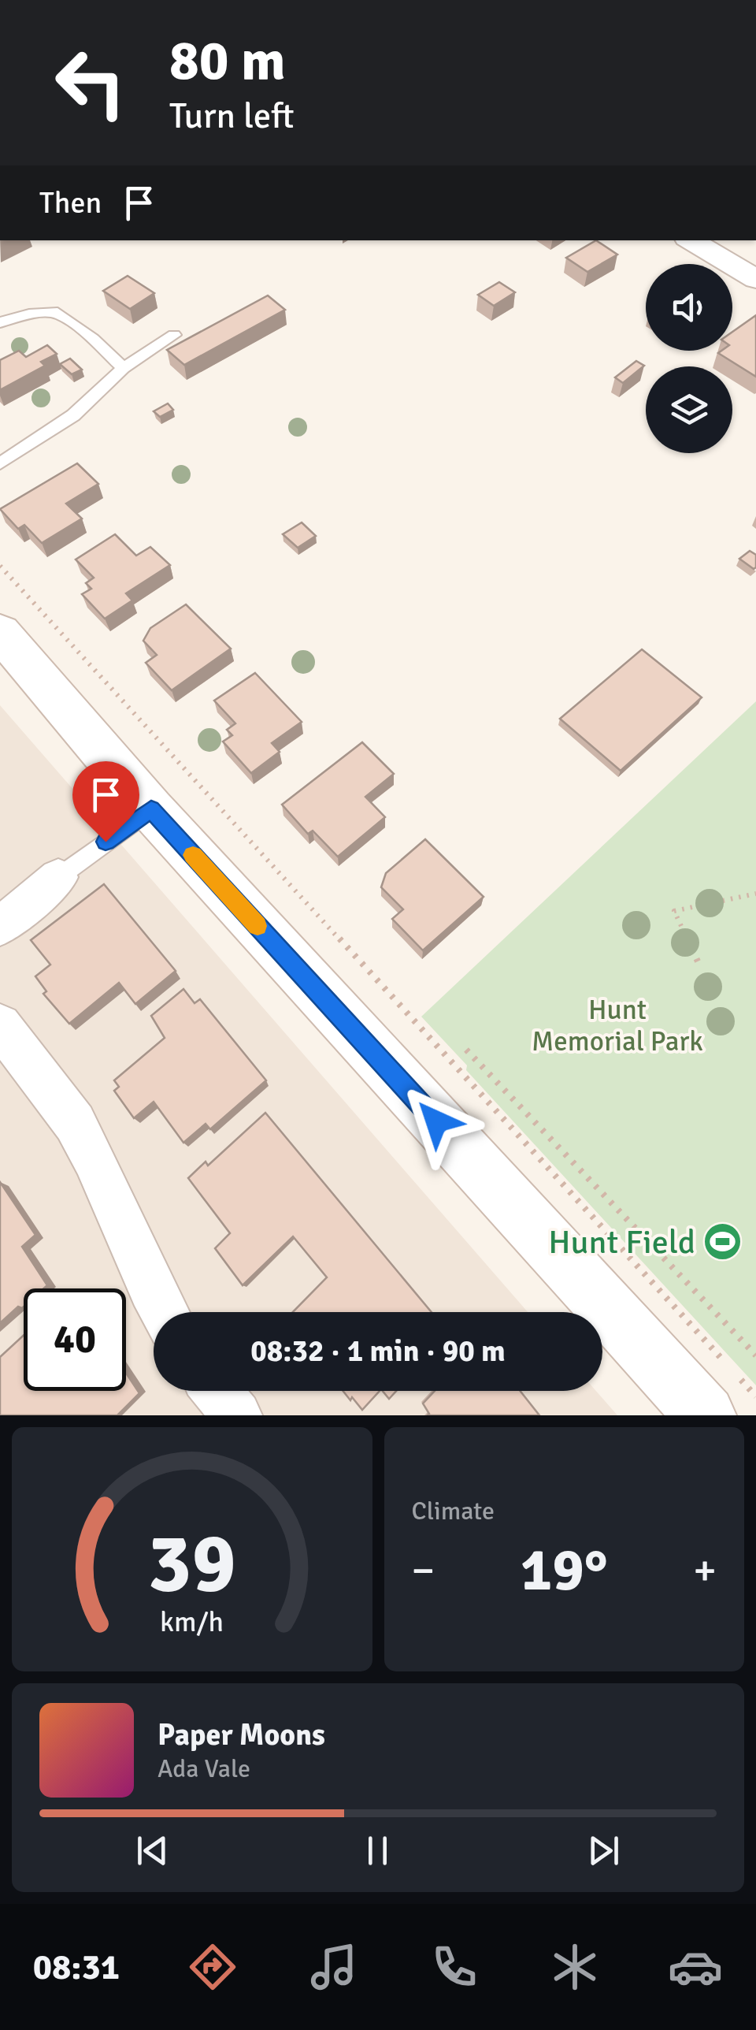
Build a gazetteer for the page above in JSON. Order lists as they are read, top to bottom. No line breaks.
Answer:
{"parks":["Hunt Memorial Park"],"places":{"sports":["Hunt Field"]},"page":{"turn":["80 m","Turn left"],"then":"Then","limit":"40","trip":"08:32 · 1 min · 90 m","tile":"Climate","heat":["−","19°","+"],"song":["Paper Moons","Ada Vale"],"tabs":"08:31","gauge":["39","km/h"]}}
